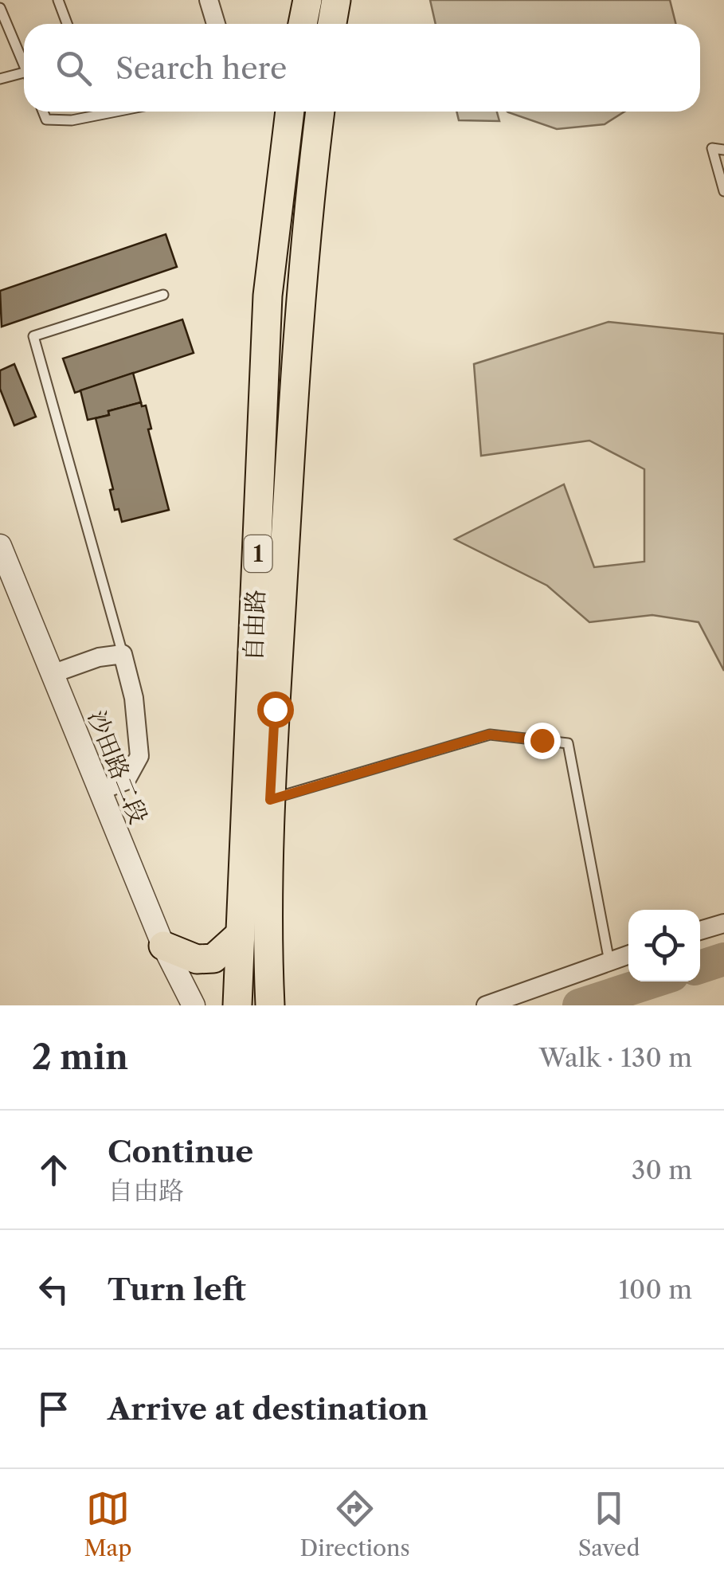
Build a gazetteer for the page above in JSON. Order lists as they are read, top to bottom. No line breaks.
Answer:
{"streets":{"main road":["1","自由路"],"street":["沙田路二段"]},"page":{"search":"Search here","heading":["2 min","Walk · 130 m"],"list":[["Continue","自由路","30 m"],["Turn left","100 m"],"Arrive at destination"],"nav":["Map","Directions","Saved"]}}
